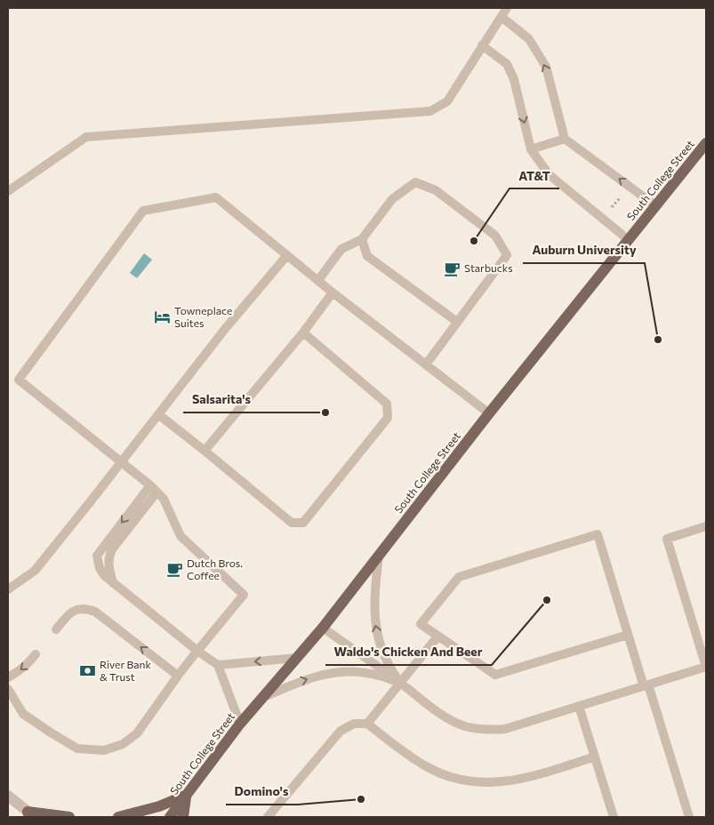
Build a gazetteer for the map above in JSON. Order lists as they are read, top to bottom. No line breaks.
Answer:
{"streets":{"main road":["South College Street"]},"places":{"other":["AT&T","Auburn University","Salsarita's","Waldo's Chicken And Beer","Domino's"],"cafe":["Starbucks","Dutch Bros. Coffee"],"hotel":["Towneplace Suites"],"bank":["River Bank & Trust"]}}
